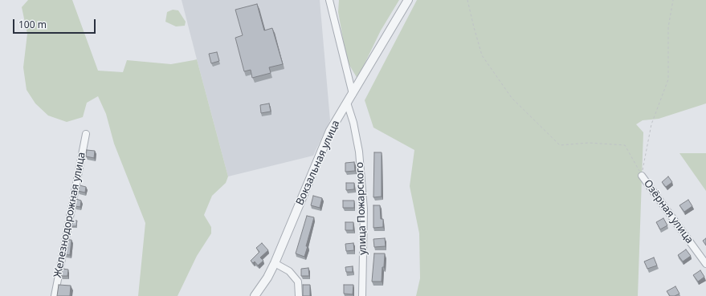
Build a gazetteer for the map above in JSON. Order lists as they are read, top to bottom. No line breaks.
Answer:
{"streets":{"street":["Вокзальная улица","улица Пожарского","Озёрная улица","Железнодорожная улица"]},"crossings":[["Вокзальная улица","улица Пожарского"]],"scale_bar":"100 m"}
